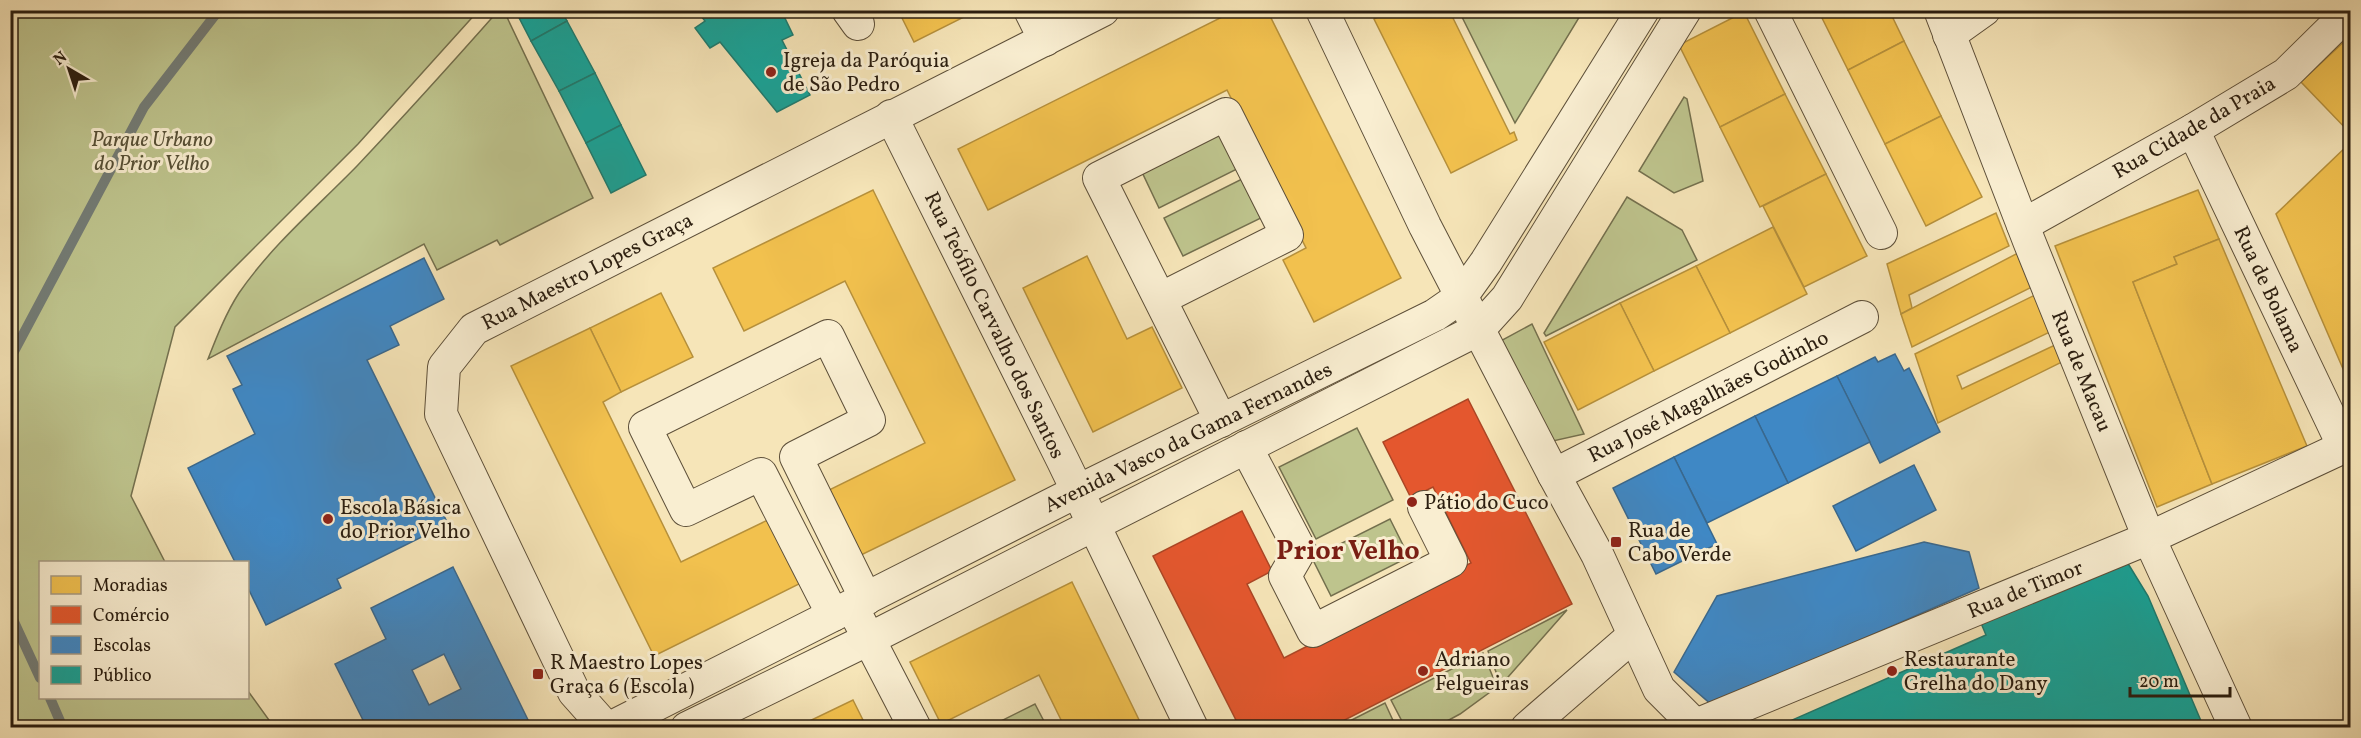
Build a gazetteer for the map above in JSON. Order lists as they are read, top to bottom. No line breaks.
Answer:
{"streets":{"street":["Rua Cidade da Praia","Rua Maestro Lopes Graça","Rua de Bolama","Rua Teófilo Carvalho dos Santos","Rua de Macau","Rua José Magalhães Godinho","Avenida Vasco da Gama Fernandes","Rua de Timor"]},"crossings":[["Rua Cidade da Praia","Rua de Bolama"],["Rua Cidade da Praia","Rua de Macau"],["Rua Maestro Lopes Graça","Rua Teófilo Carvalho dos Santos"],["Rua Maestro Lopes Graça","Avenida Vasco da Gama Fernandes"],["Rua de Bolama","Rua de Timor"],["Rua Teófilo Carvalho dos Santos","Avenida Vasco da Gama Fernandes"],["Rua de Macau","Rua de Timor"]],"districts":["Prior Velho"],"parks":["Parque Urbano do Prior Velho"],"places":{"other":["Igreja da Paróquia de São Pedro","Pátio do Cuco","Escola Básica do Prior Velho","Adriano Felgueiras","Restaurante Grelha do Dany"],"transit":["Rua de Cabo Verde","R Maestro Lopes Graça 6 (Escola)"]},"legend":["Moradias","Comércio","Escolas","Público"],"scale_bar":"20 m","north":"top left"}
